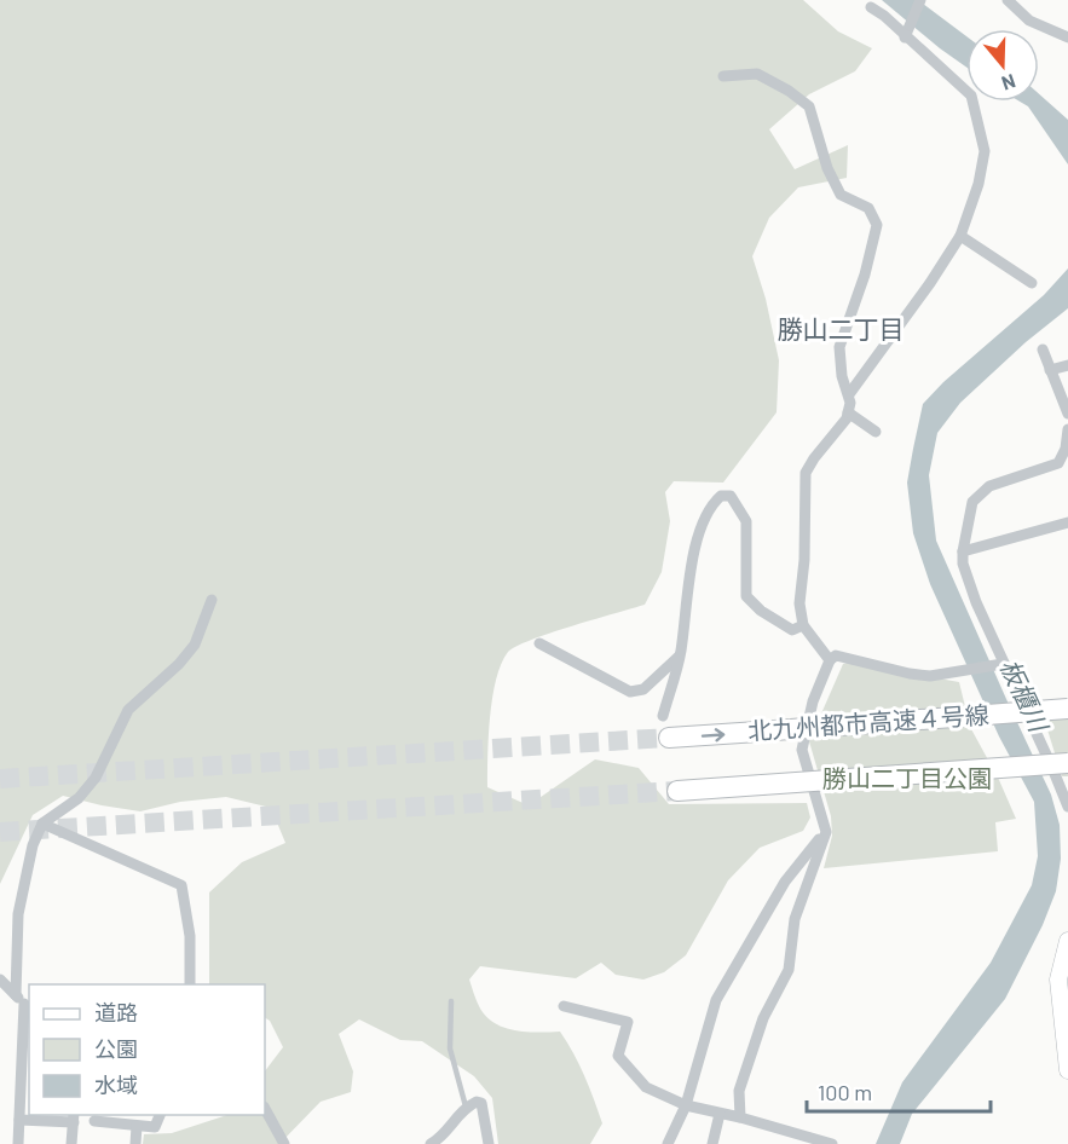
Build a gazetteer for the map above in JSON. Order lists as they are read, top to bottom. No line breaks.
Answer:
{"streets":{"highway":["北九州都市高速４号線"]},"districts":["勝山二丁目"],"water":["板櫃川"],"parks":["勝山二丁目公園"],"legend":["道路","公園","水域"],"scale_bar":"100 m","north":"bottom"}
